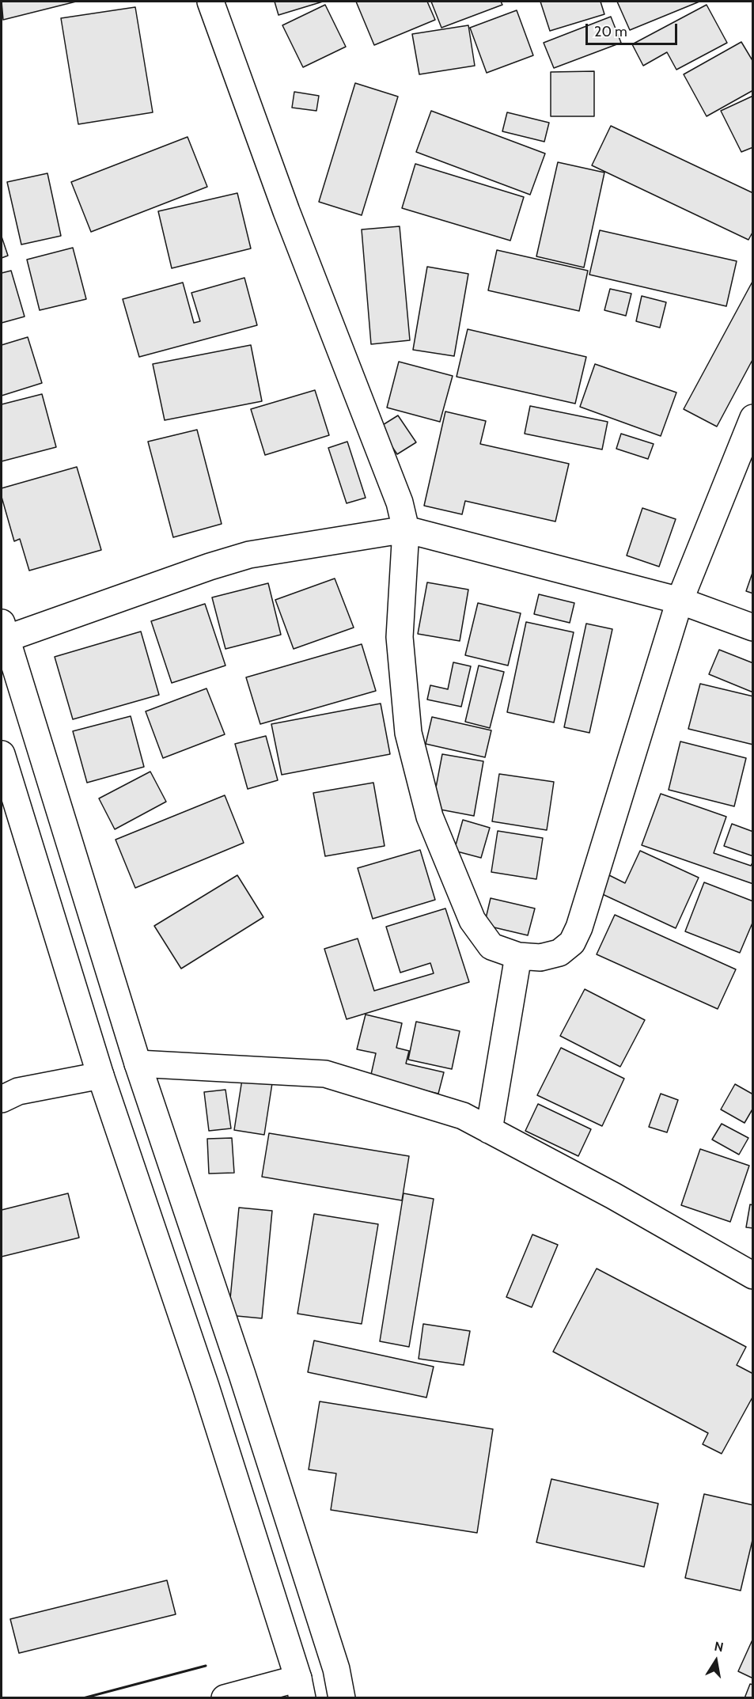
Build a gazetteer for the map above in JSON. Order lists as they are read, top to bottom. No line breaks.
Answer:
{"scale_bar":"20 m","north":"top"}
